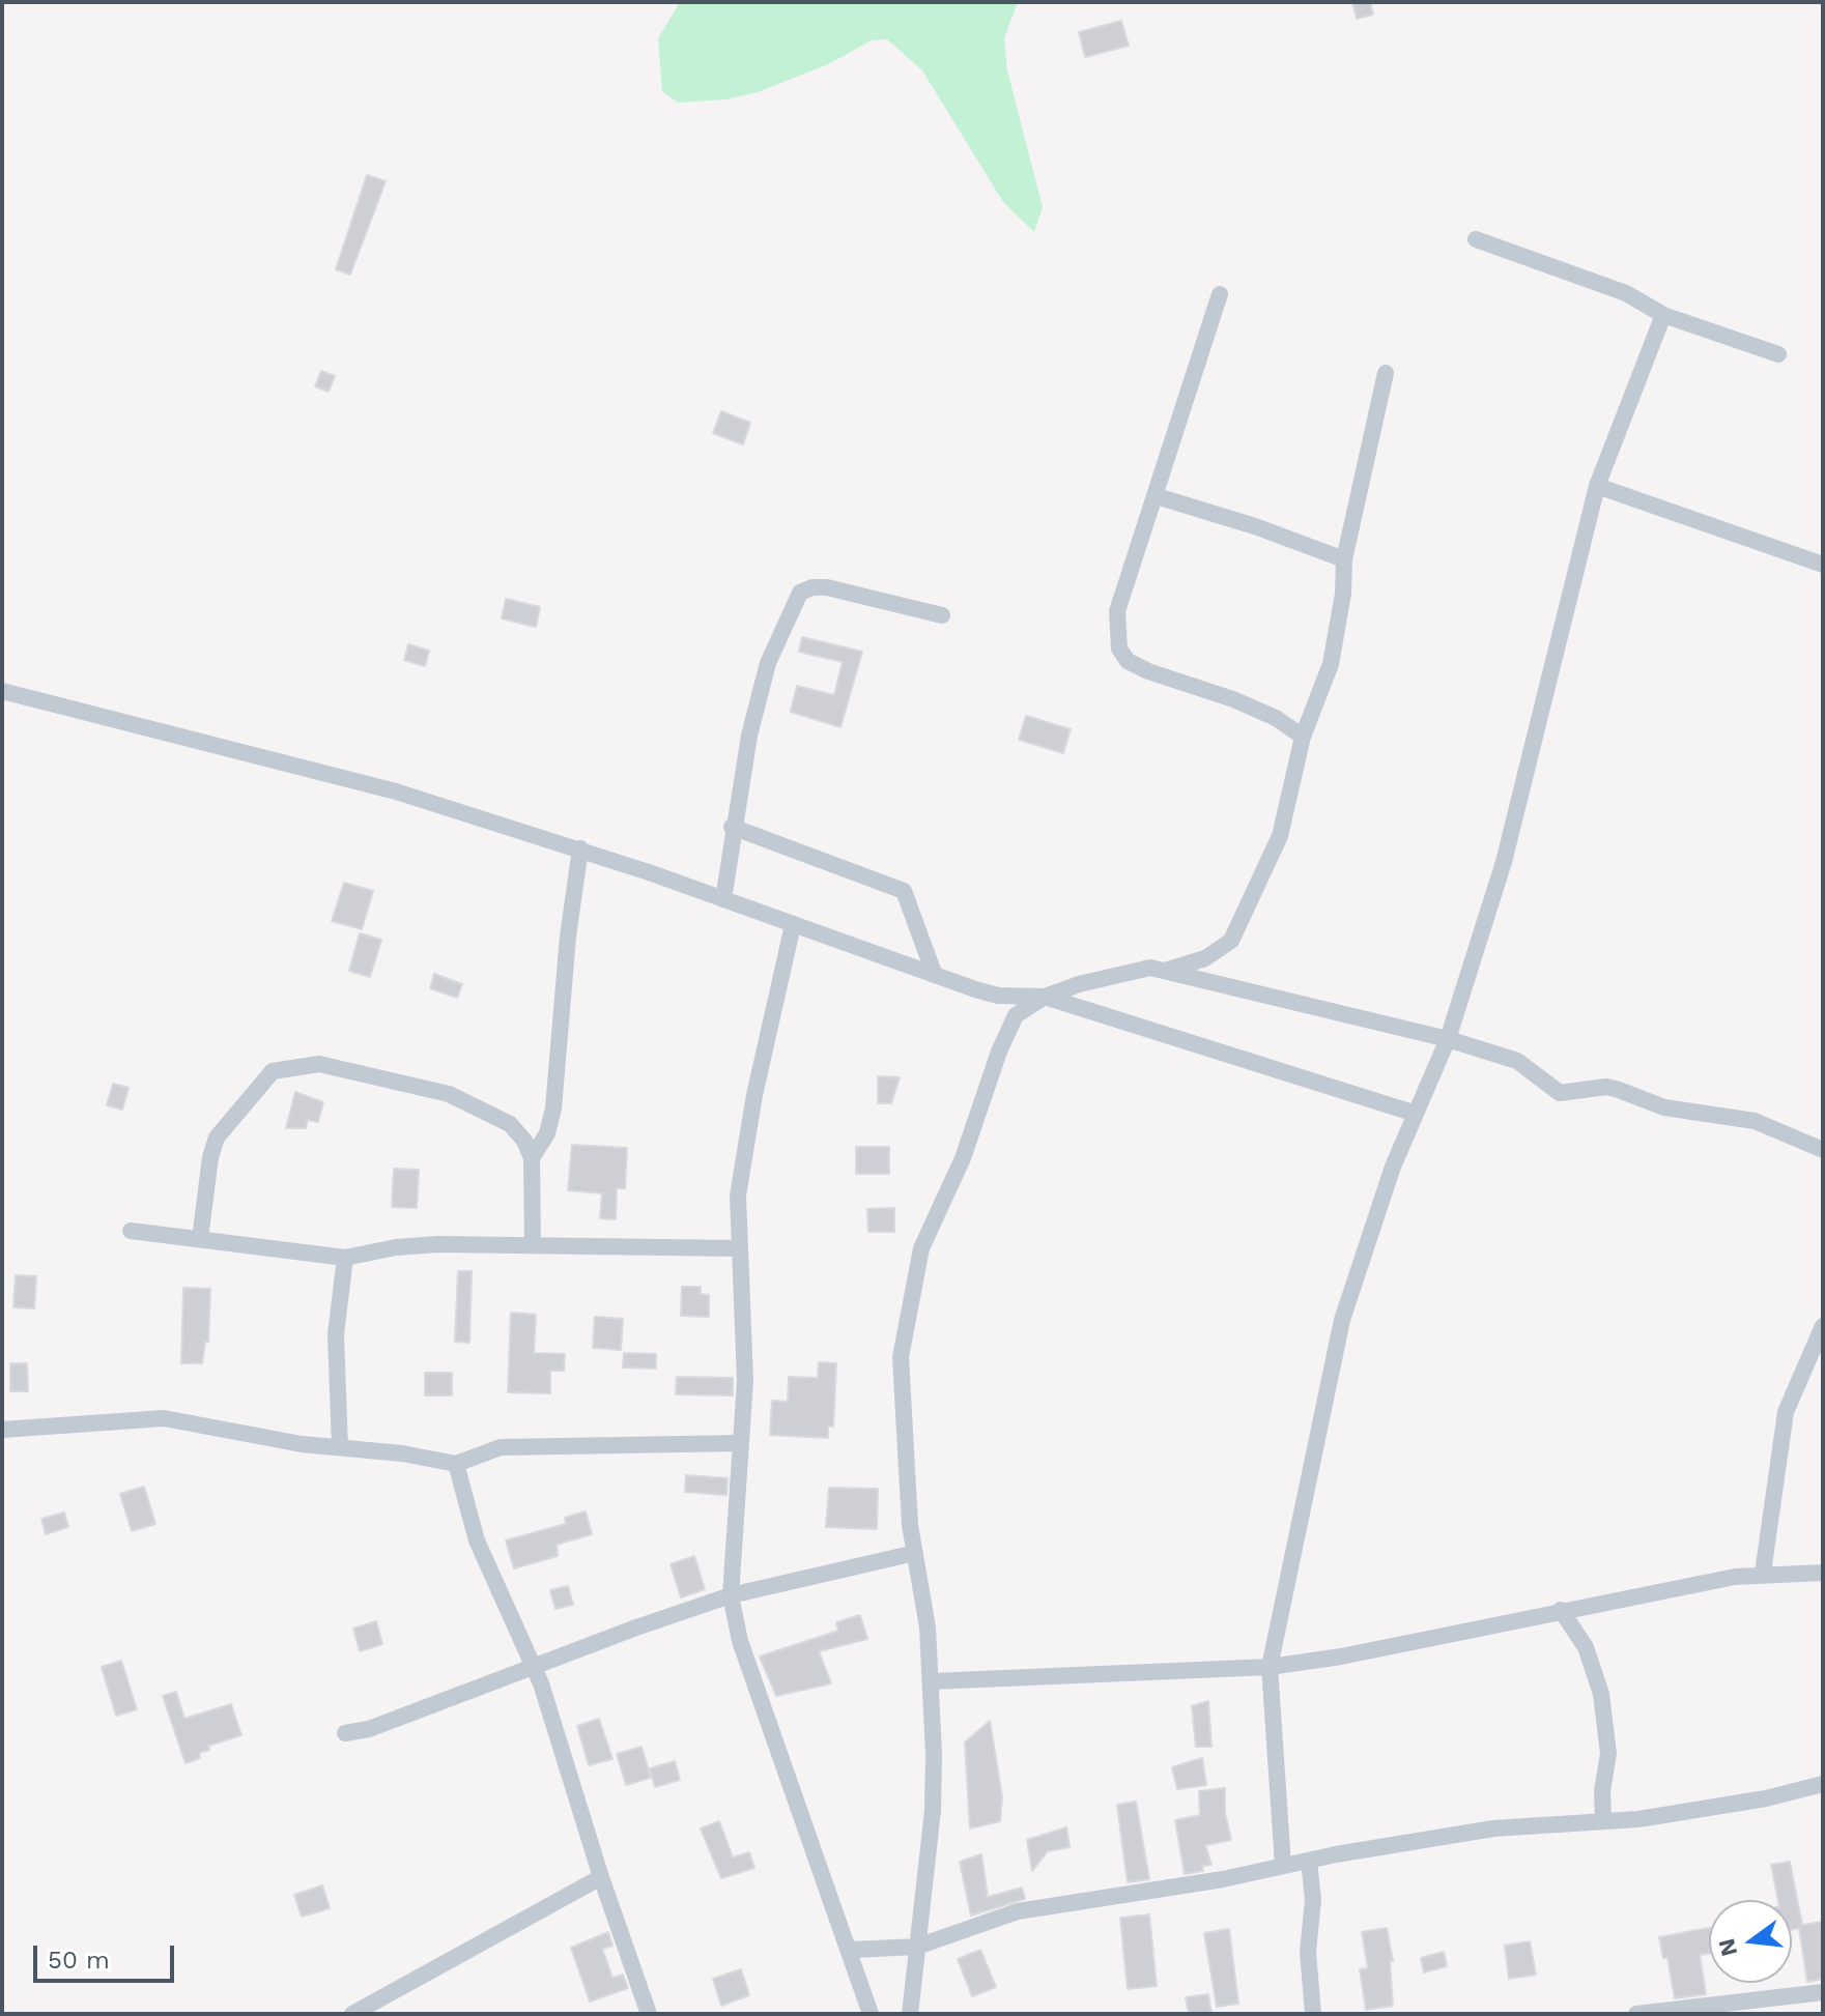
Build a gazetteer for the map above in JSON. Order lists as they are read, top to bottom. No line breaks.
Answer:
{"scale_bar":"50 m","north":"left"}
